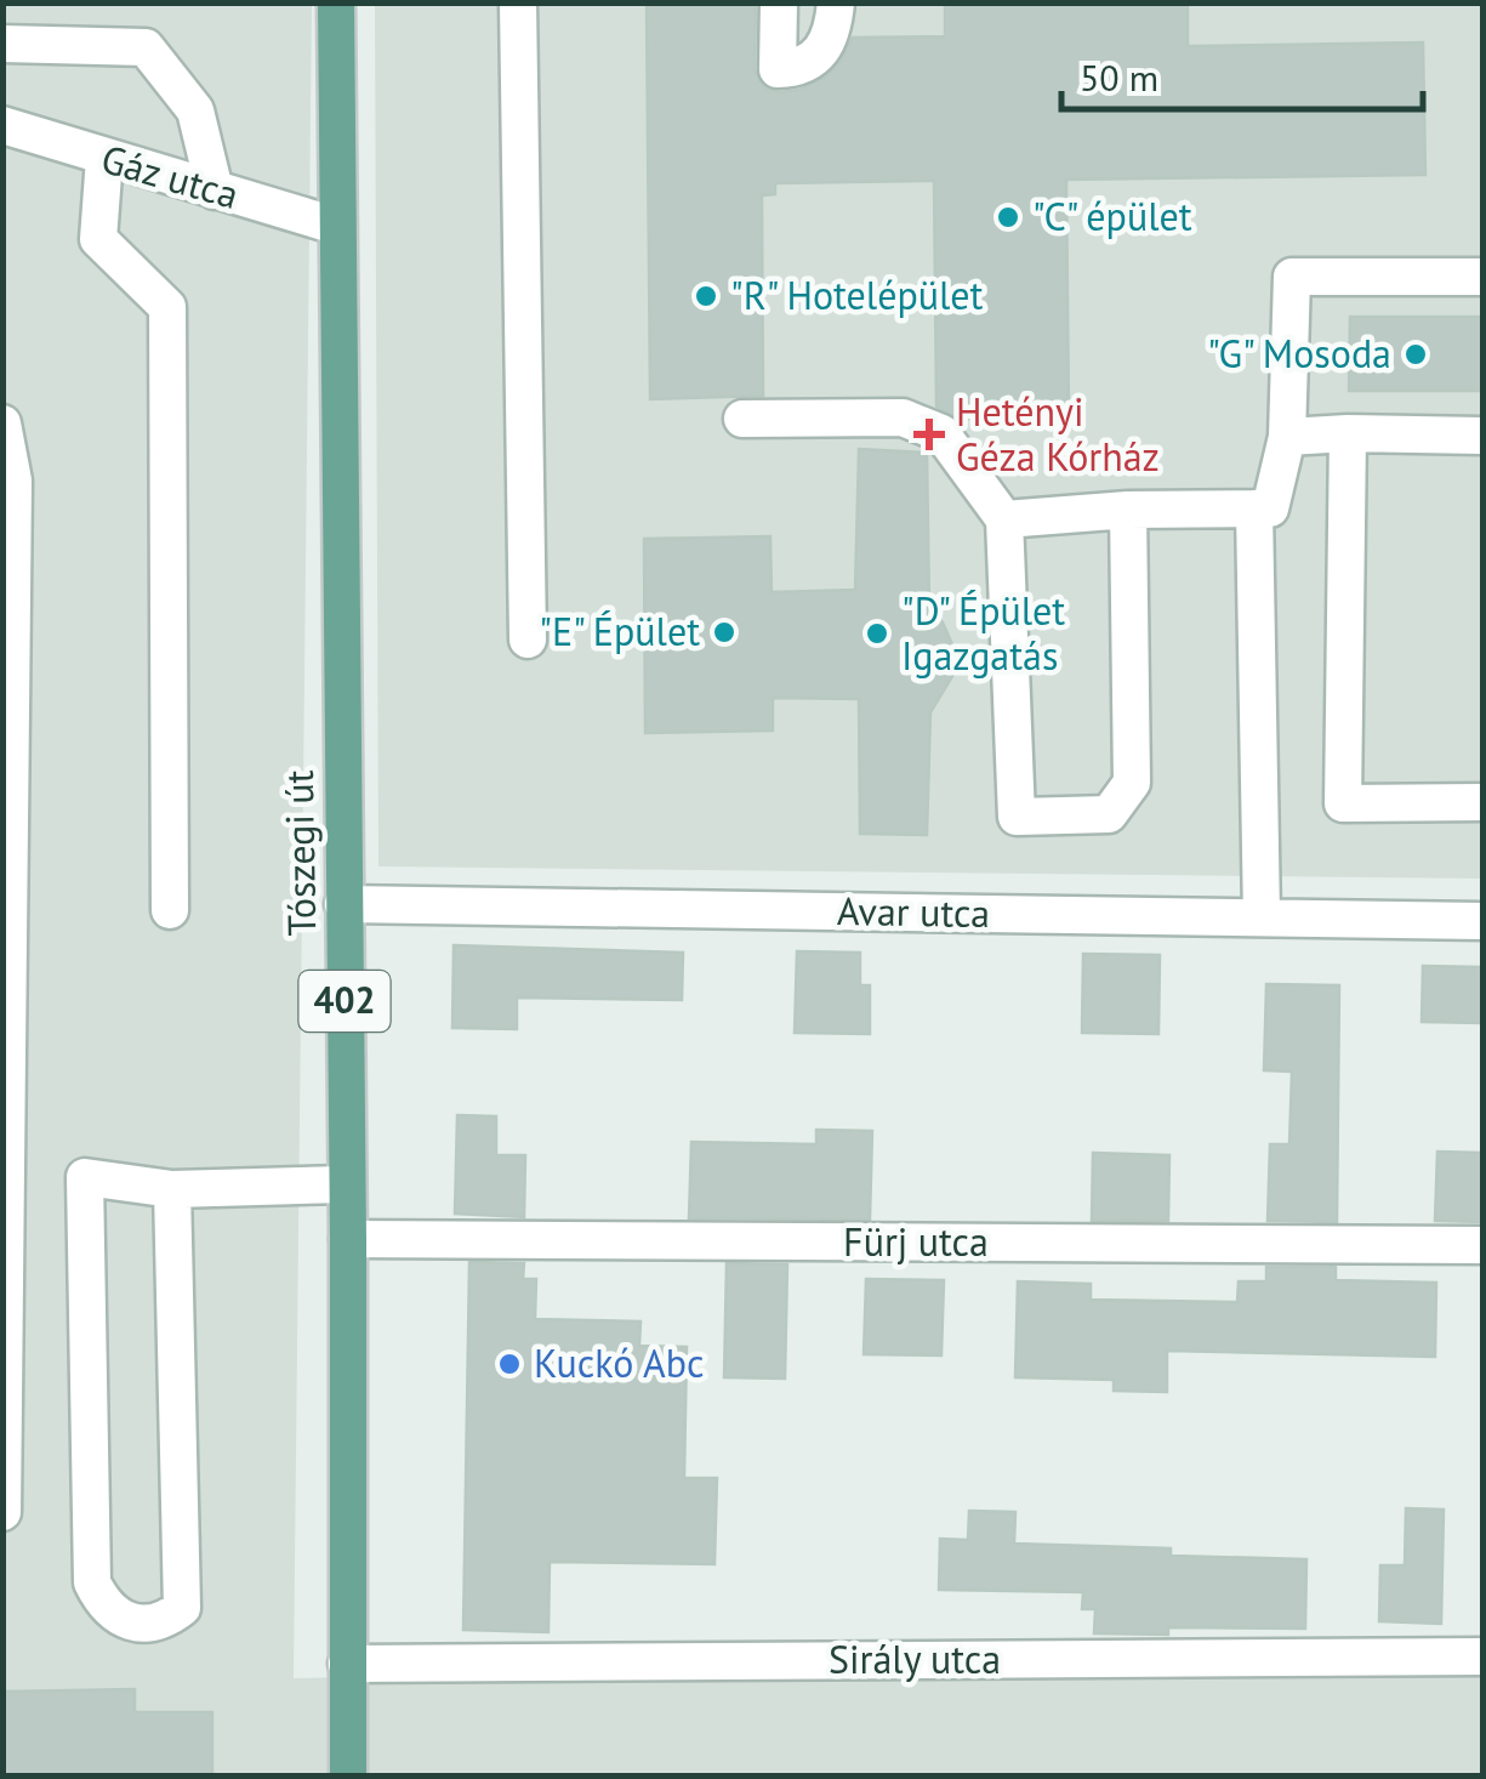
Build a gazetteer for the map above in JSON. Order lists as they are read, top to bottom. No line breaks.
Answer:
{"streets":{"main road":["Tószegi út","402"],"street":["Gáz utca","Avar utca","Fürj utca","Sirály utca"]},"crossings":[["Gáz utca","Tószegi út"],["Tószegi út","Avar utca"],["Tószegi út","Fürj utca"],["Tószegi út","Sirály utca"]],"places":{"other":["\"C\" épület","\"R\" Hotelépület","\"G\" Mosoda","\"E\" Épület","\"D\" Épület Igazgatás","Kuckó Abc"],"health":["Hetényi Géza Kórház"]},"scale_bar":"50 m"}
